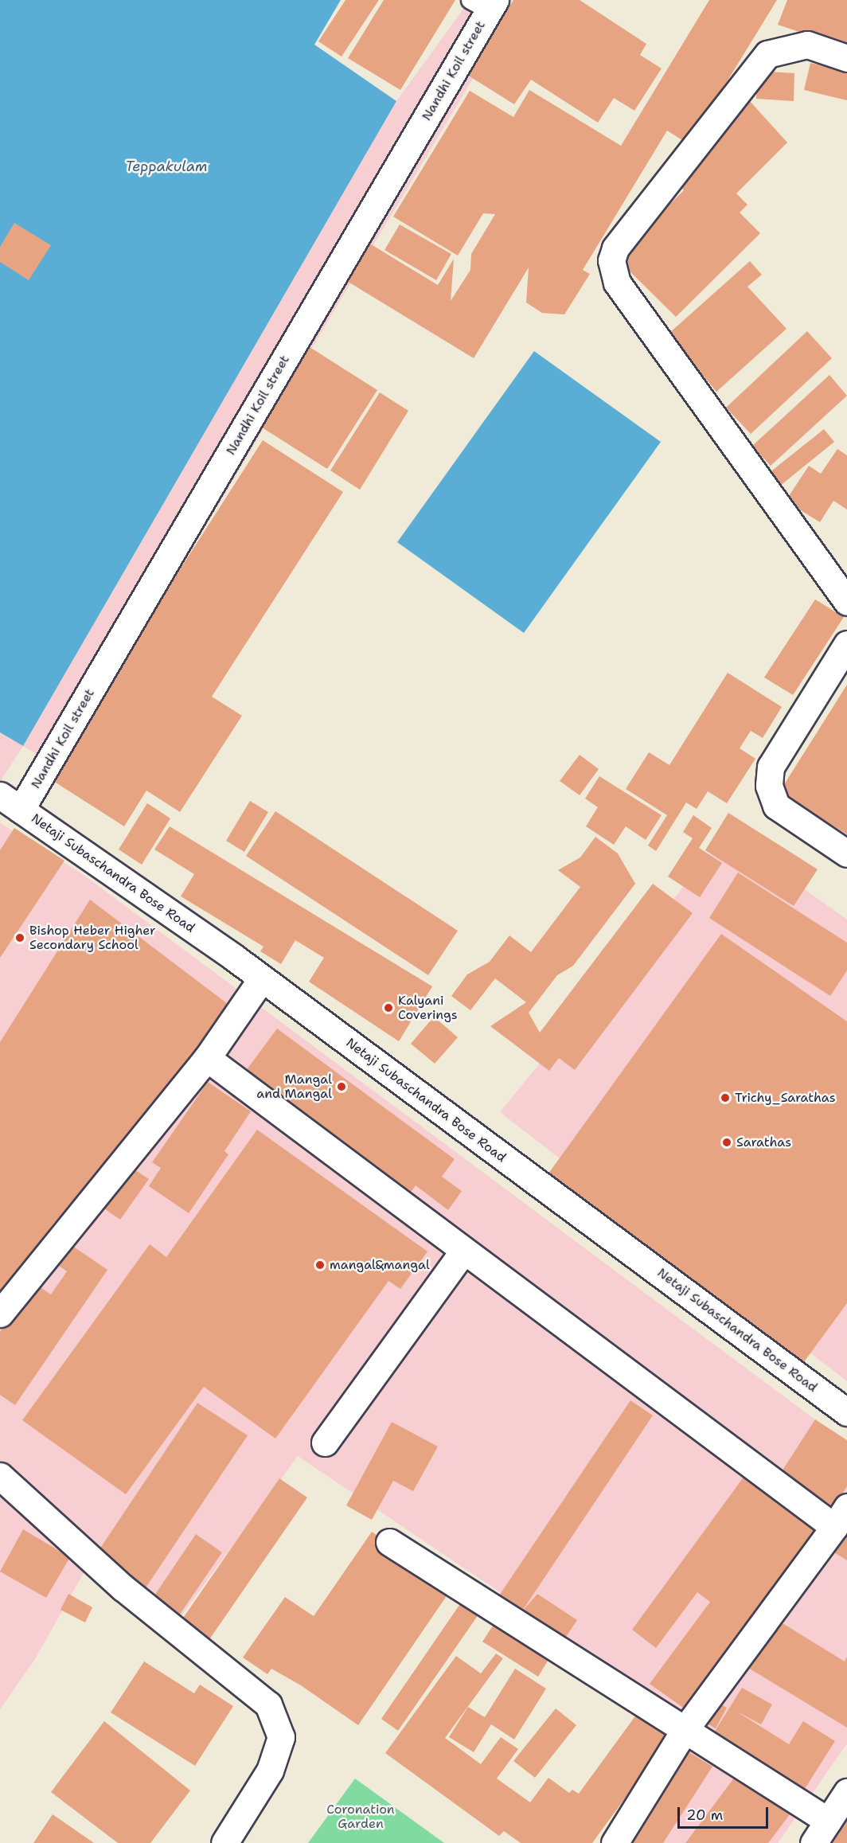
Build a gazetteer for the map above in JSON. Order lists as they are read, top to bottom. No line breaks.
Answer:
{"streets":{"street":["Nandhi Koil street","Netaji Subaschandra Bose Road"]},"crossings":[["Nandhi Koil street","Netaji Subaschandra Bose Road"]],"water":["Teppakulam"],"parks":["Coronation Garden"],"places":["Bishop Heber Higher Secondary School","Kalyani Coverings","Mangal and Mangal","Trichy_Sarathas","Sarathas","mangal&mangal"],"scale_bar":"20 m"}
